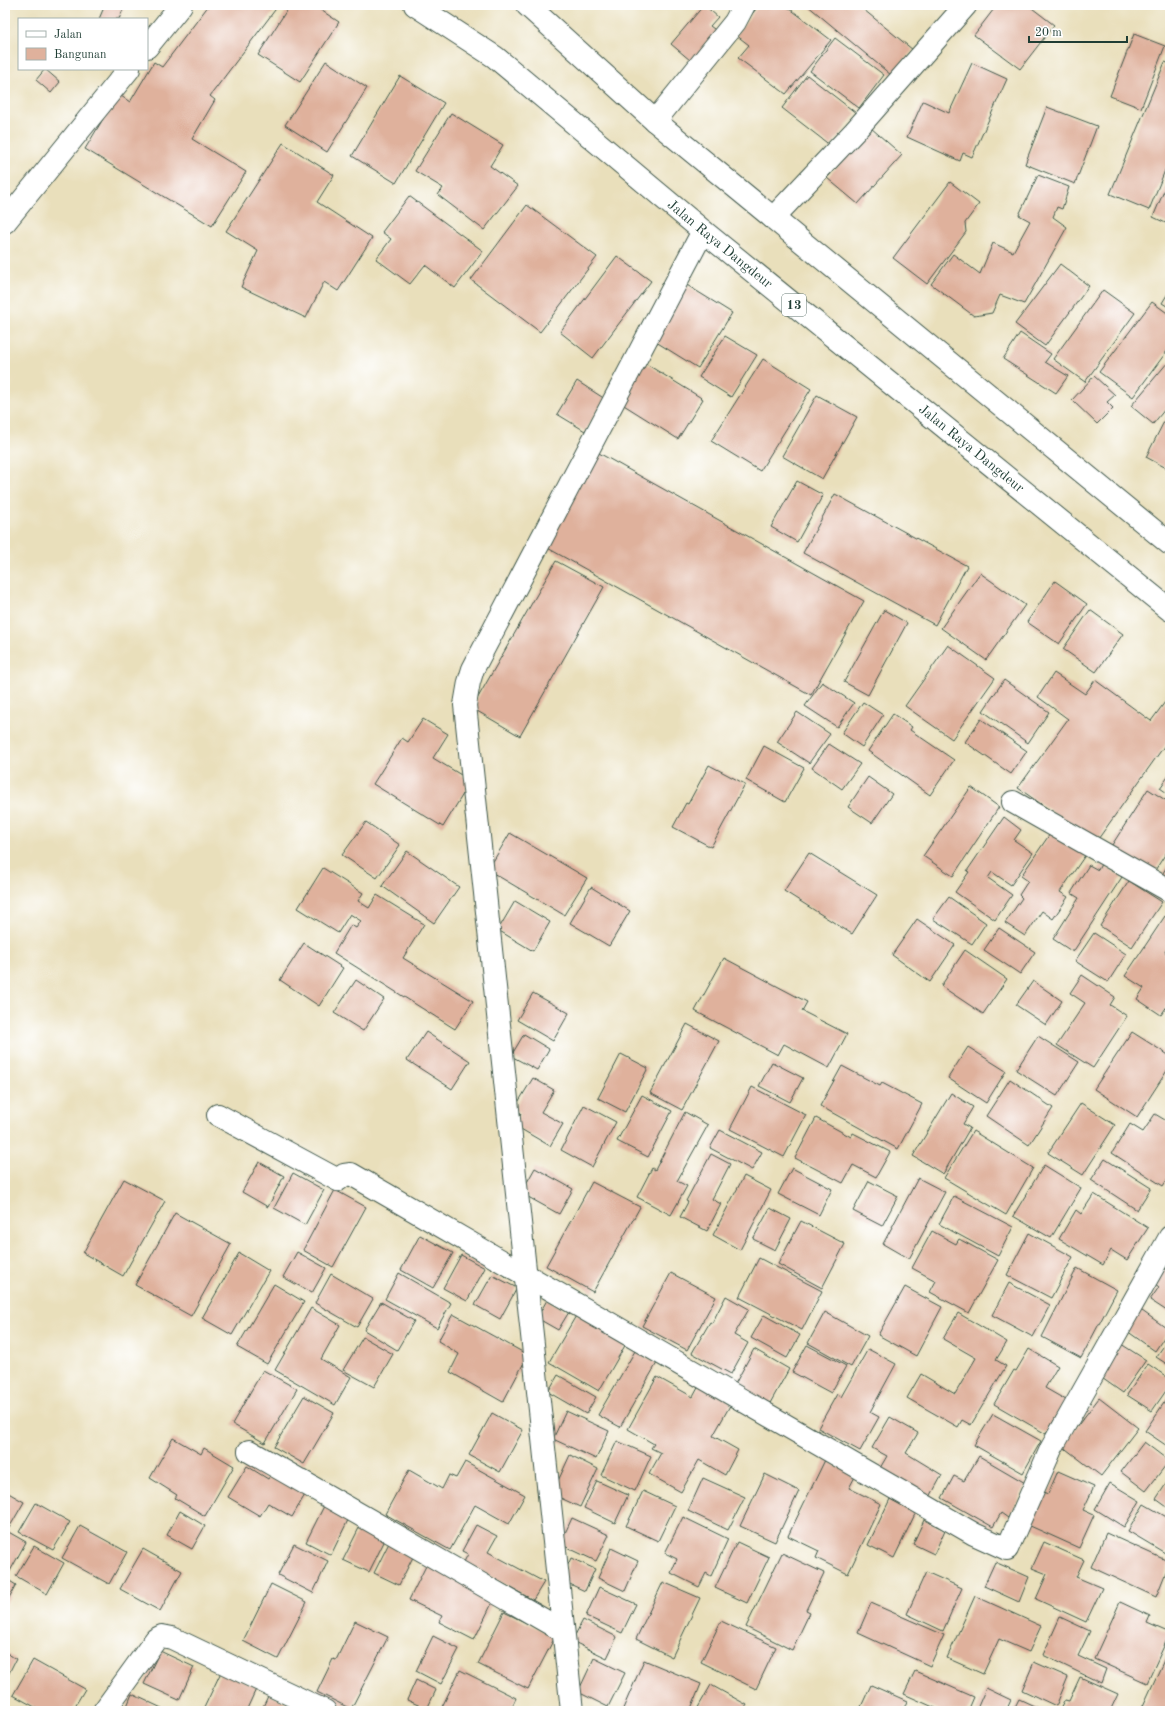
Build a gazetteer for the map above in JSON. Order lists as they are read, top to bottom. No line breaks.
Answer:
{"streets":{"main road":["Jalan Raya Dangdeur","13"]},"legend":["Jalan","Bangunan"],"scale_bar":"20 m"}
